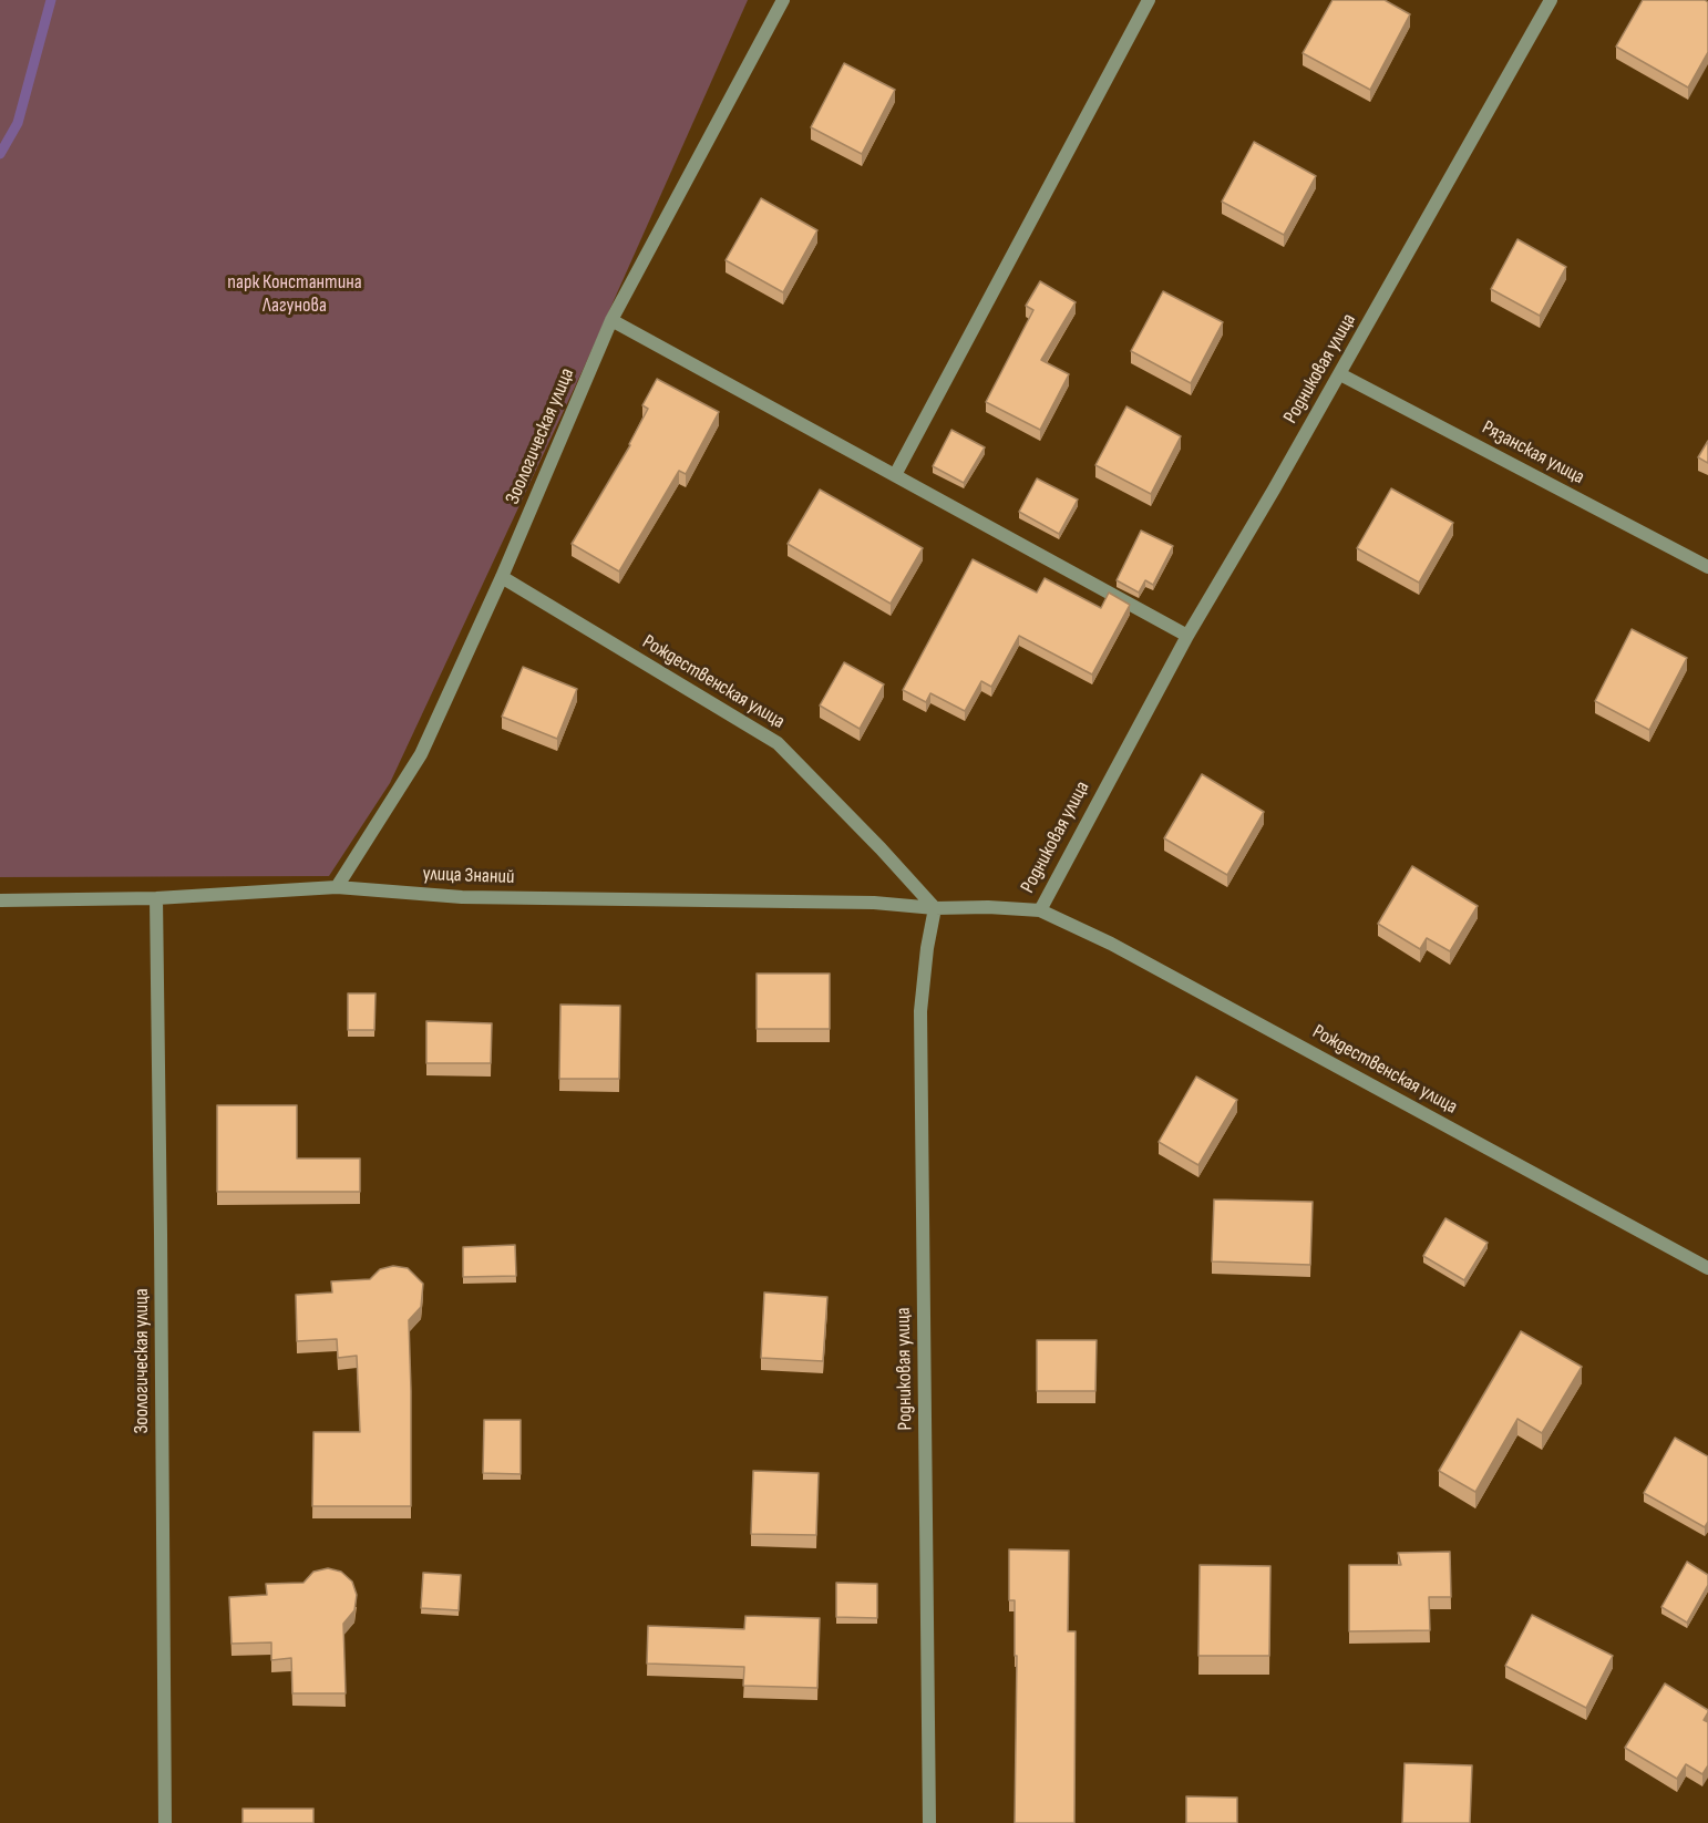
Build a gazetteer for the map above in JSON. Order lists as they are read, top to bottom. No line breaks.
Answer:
{"streets":{"street":["Родниковая улица","Зоологическая улица","Рязанская улица","Рождественская улица","улица Знаний"]},"crossings":[["Родниковая улица","Рязанская улица"],["Родниковая улица","Рождественская улица"],["Родниковая улица","улица Знаний"],["Зоологическая улица","Рождественская улица"],["Зоологическая улица","улица Знаний"],["Рождественская улица","улица Знаний"]],"parks":["парк Константина Лагунова"]}
